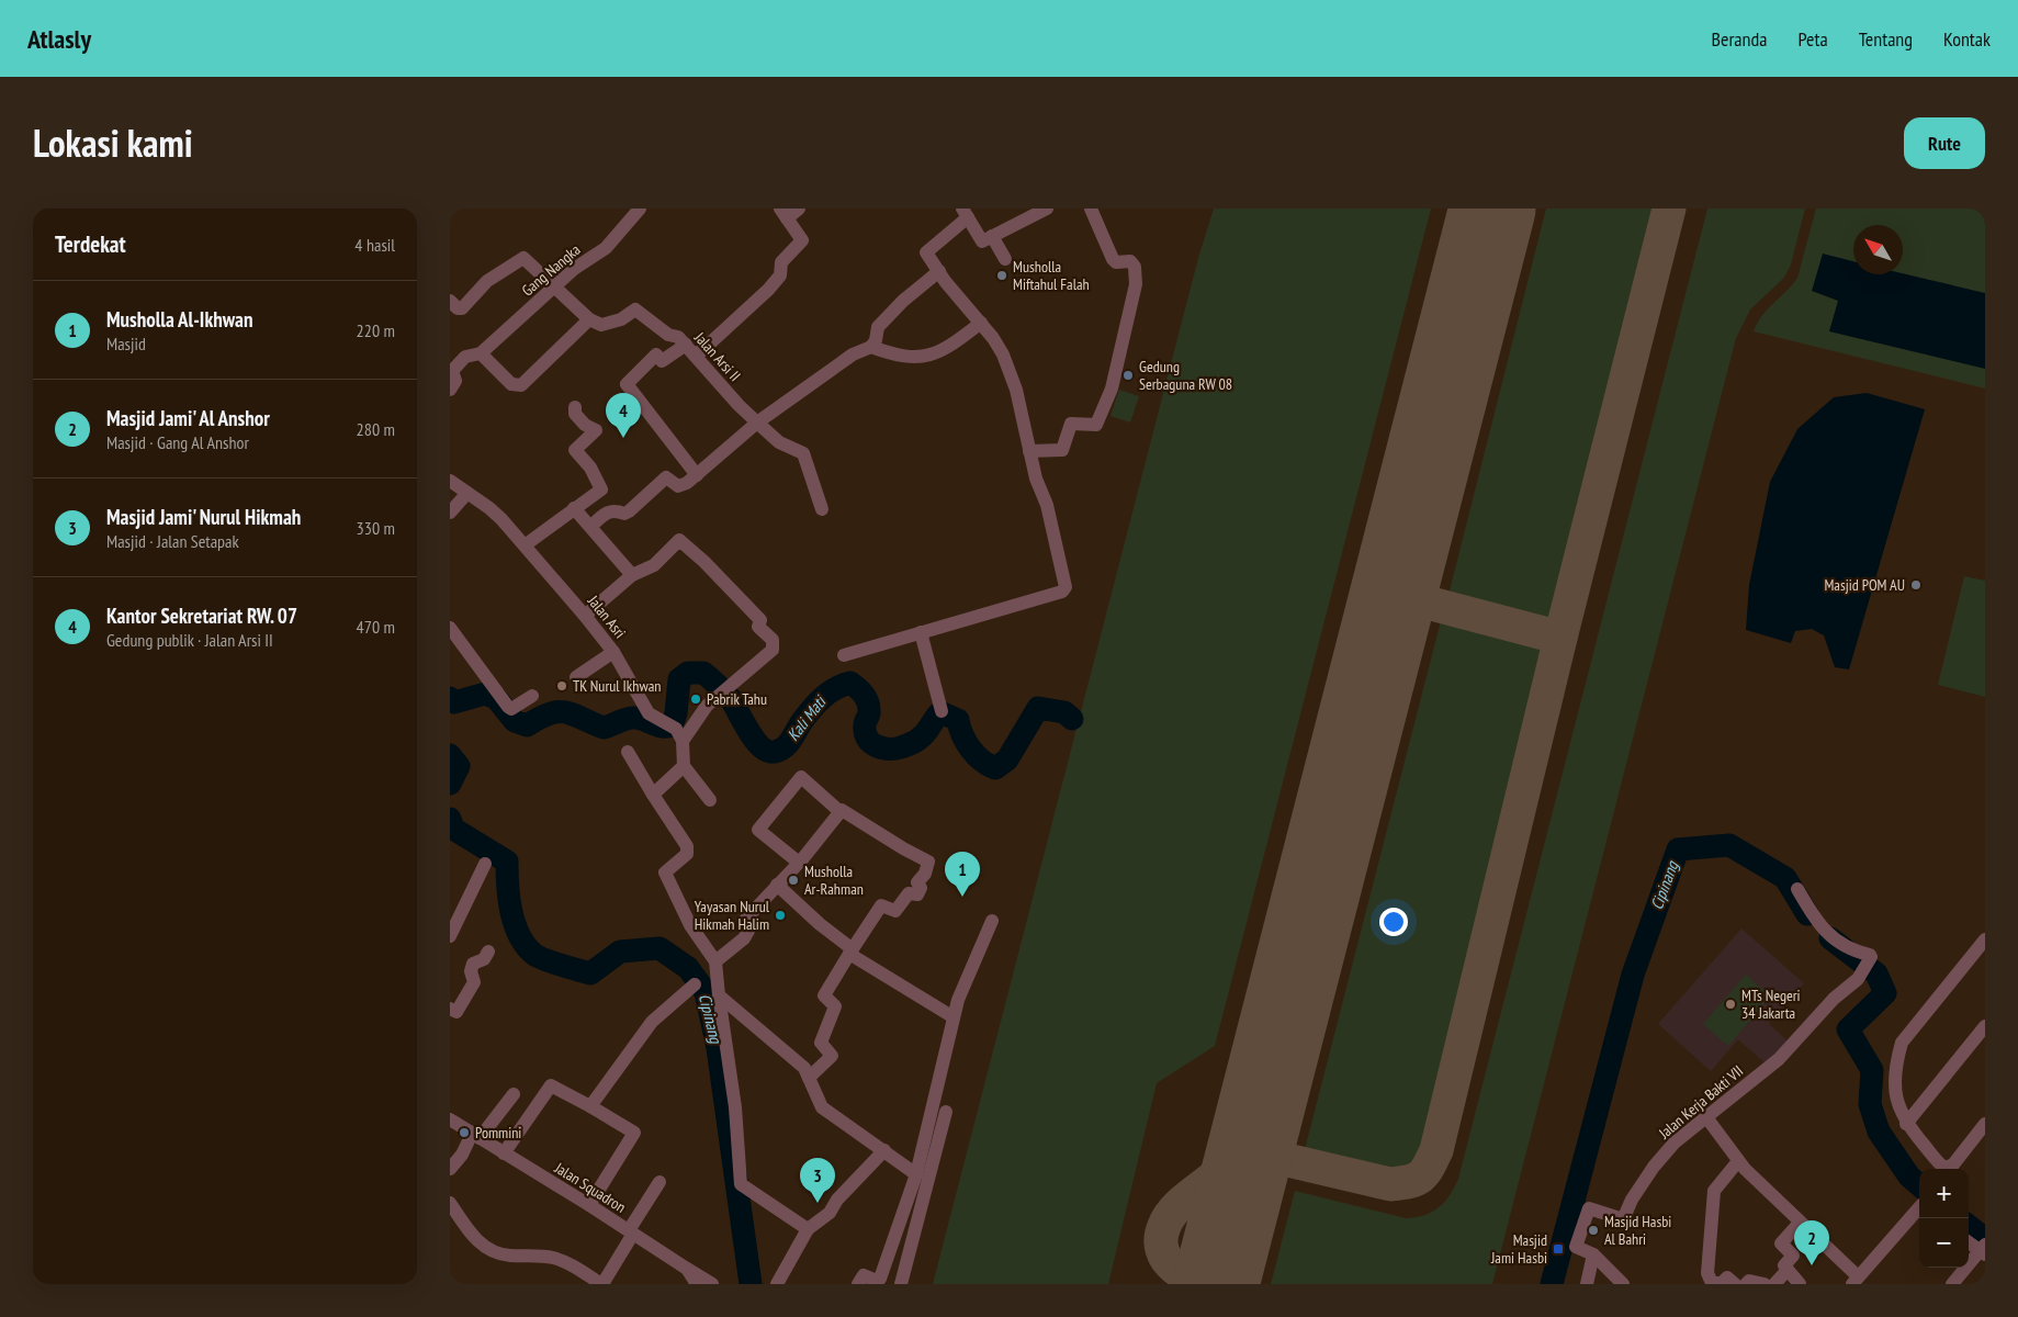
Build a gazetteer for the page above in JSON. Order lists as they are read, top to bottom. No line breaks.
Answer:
{"streets":{"street":["Gang Nangka","Jalan Arsi II","Jalan Asri","Jalan Kerja Bakti VII","Jalan Squadron"]},"water":["Kali Mati","Cipinang"],"places":{"other":["Musholla Miftahul Falah","Gedung Serbaguna RW 08","Masjid POM AU","TK Nurul Ikhwan","Pabrik Tahu","Musholla Ar-Rahman","Yayasan Nurul Hikmah Halim","MTs Negeri 34 Jakarta","Pommini","Masjid Hasbi Al Bahri"],"transit":["Masjid Jami Hasbi"]},"north":"top left","page":{"header":"Atlasly","nav":["Beranda","Peta","Tentang","Kontak"],"title":"Lokasi kami","buttons":"Rute","heading":["Terdekat","4 hasil"],"list":[{"mark":"1","name":"Musholla Al-Ikhwan","note":"Masjid","value":"220 m"},{"mark":"2","name":"Masjid Jami' Al Anshor","note":"Masjid · Gang Al Anshor","value":"280 m"},{"mark":"3","name":"Masjid Jami' Nurul Hikmah","note":"Masjid · Jalan Setapak","value":"330 m"},{"mark":"4","name":"Kantor Sekretariat RW. 07","note":"Gedung publik · Jalan Arsi II","value":"470 m"}],"pins":["4","1","3","2"],"map_buttons":["+","−"]}}
